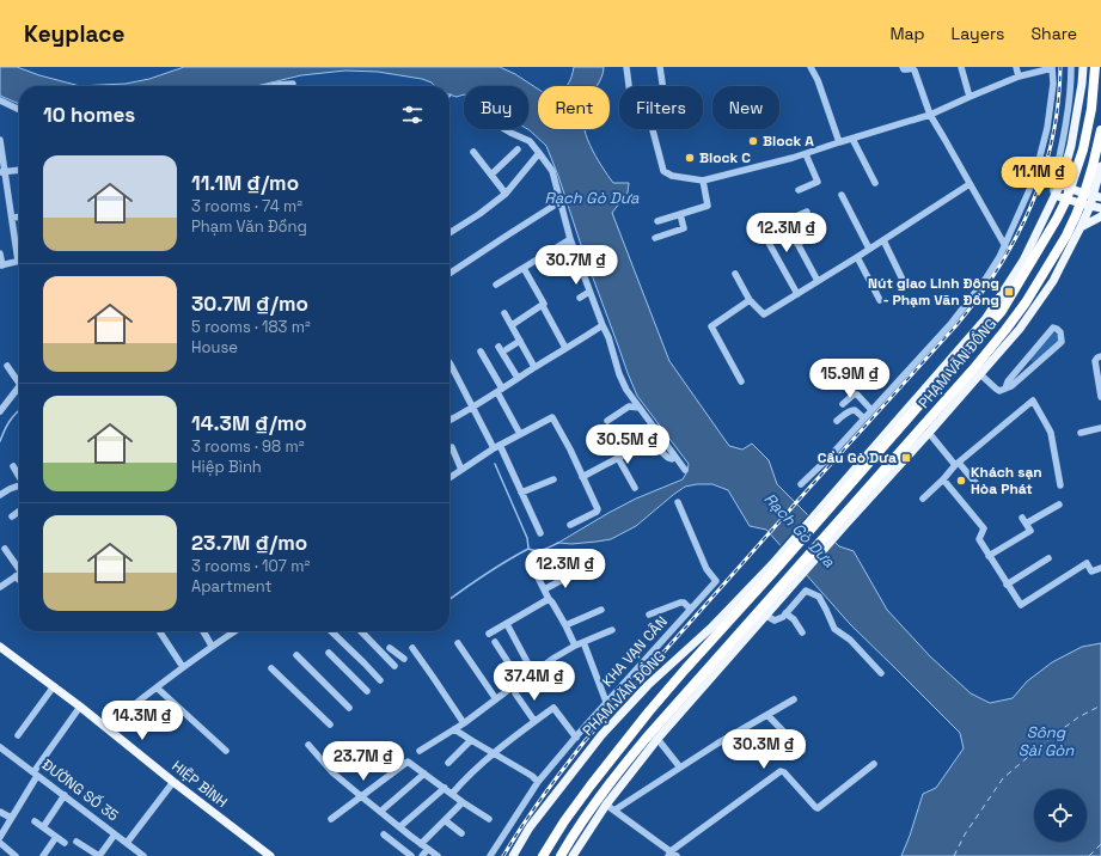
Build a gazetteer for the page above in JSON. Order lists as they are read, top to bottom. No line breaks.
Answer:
{"streets":{"highway":["PHẠM VĂN ĐỒNG"],"main road":["HIỆP BÌNH"],"street":["KHA VẠN CÂN","ĐƯỜNG SỐ 35"]},"water":["Rạch Gò Dưa","Sông Sài Gòn"],"places":{"other":["Block A","Block C","Khách sạn Hòa Phát"],"transit":["Nút giao Linh Đông - Phạm Văn Đồng","Cầu Gò Dưa"]},"page":{"header":"Keyplace","nav":["Map","Layers","Share"],"chip":["Buy","Rent","Filters","New"],"heading":"10 homes","list":[{"name":"11.1M ₫/mo","note":"3 rooms · 74 m² · Phạm Văn Đồng"},{"name":"30.7M ₫/mo","note":"5 rooms · 183 m² · House"},{"name":"14.3M ₫/mo","note":"3 rooms · 98 m² · Hiệp Bình"},{"name":"23.7M ₫/mo","note":"3 rooms · 107 m² · Apartment"}],"price":["11.1M ₫","12.3M ₫","30.7M ₫","15.9M ₫","30.5M ₫","12.3M ₫","37.4M ₫","14.3M ₫","30.3M ₫","23.7M ₫"]}}
